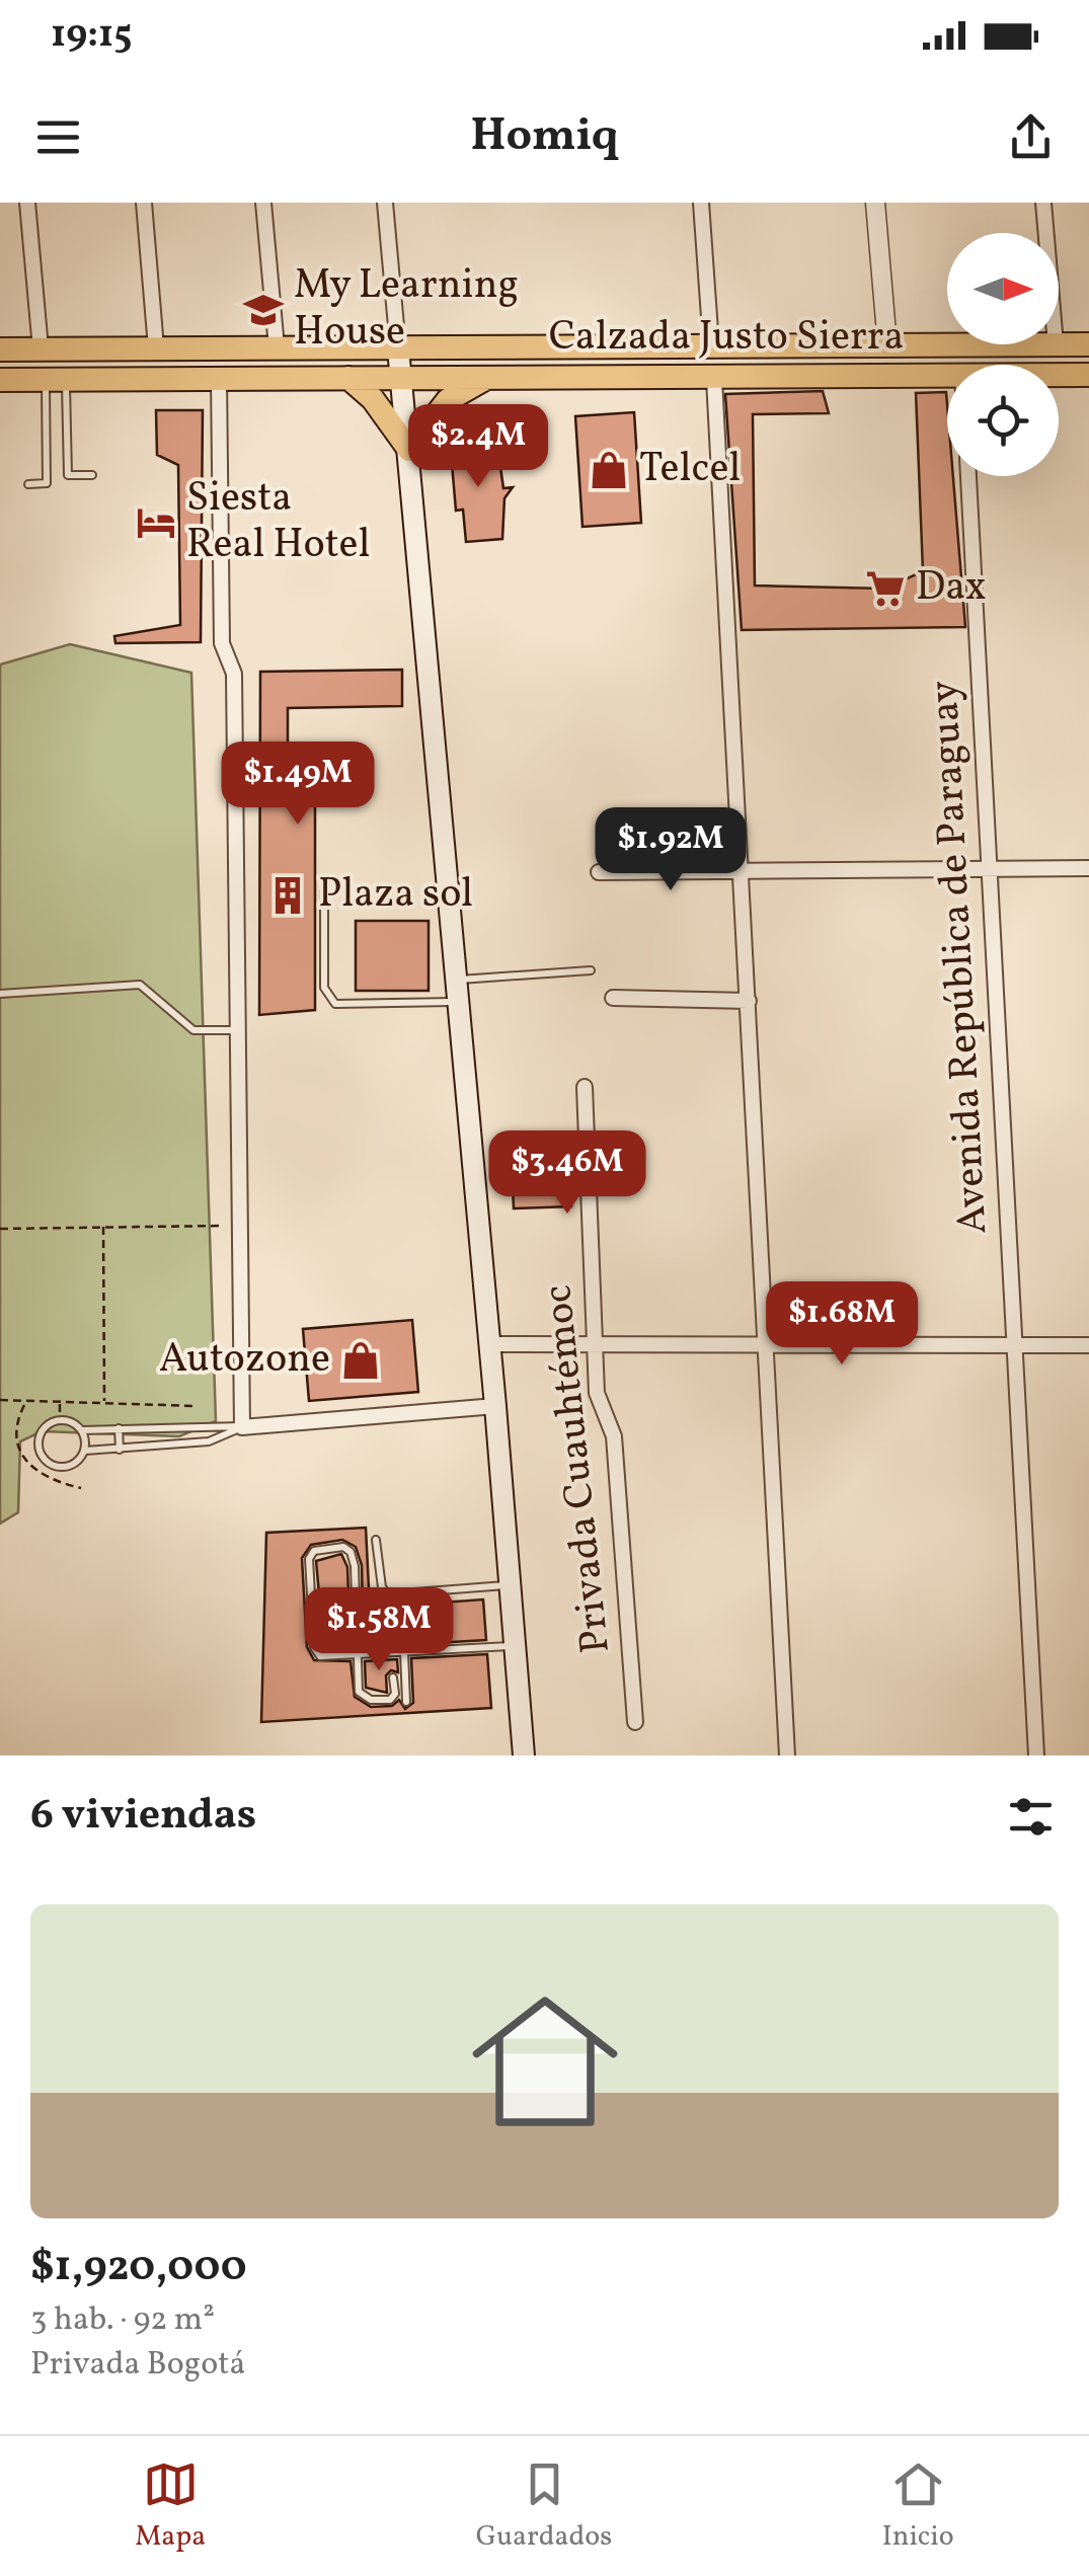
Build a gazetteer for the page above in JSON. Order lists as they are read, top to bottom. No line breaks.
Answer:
{"streets":{"main road":["Calzada Justo Sierra"],"street":["Avenida República de Paraguay","Privada Cuauhtémoc"]},"places":{"school or university":["My Learning House"],"shop":["Telcel","Autozone"],"hotel":["Siesta Real Hotel"],"supermarket":["Dax"],"building":["Plaza sol"]},"north":"right","page":{"status":"19:15","header":"Homiq","price":["$2.4M","$1.49M","$1.92M","$3.46M","$1.68M","$1.58M"],"heading":"6 viviendas","list":[{"name":"$1,920,000","note":"3 hab. · 92 m² · Privada Bogotá"}],"tabs":["Mapa","Guardados","Inicio"]}}
